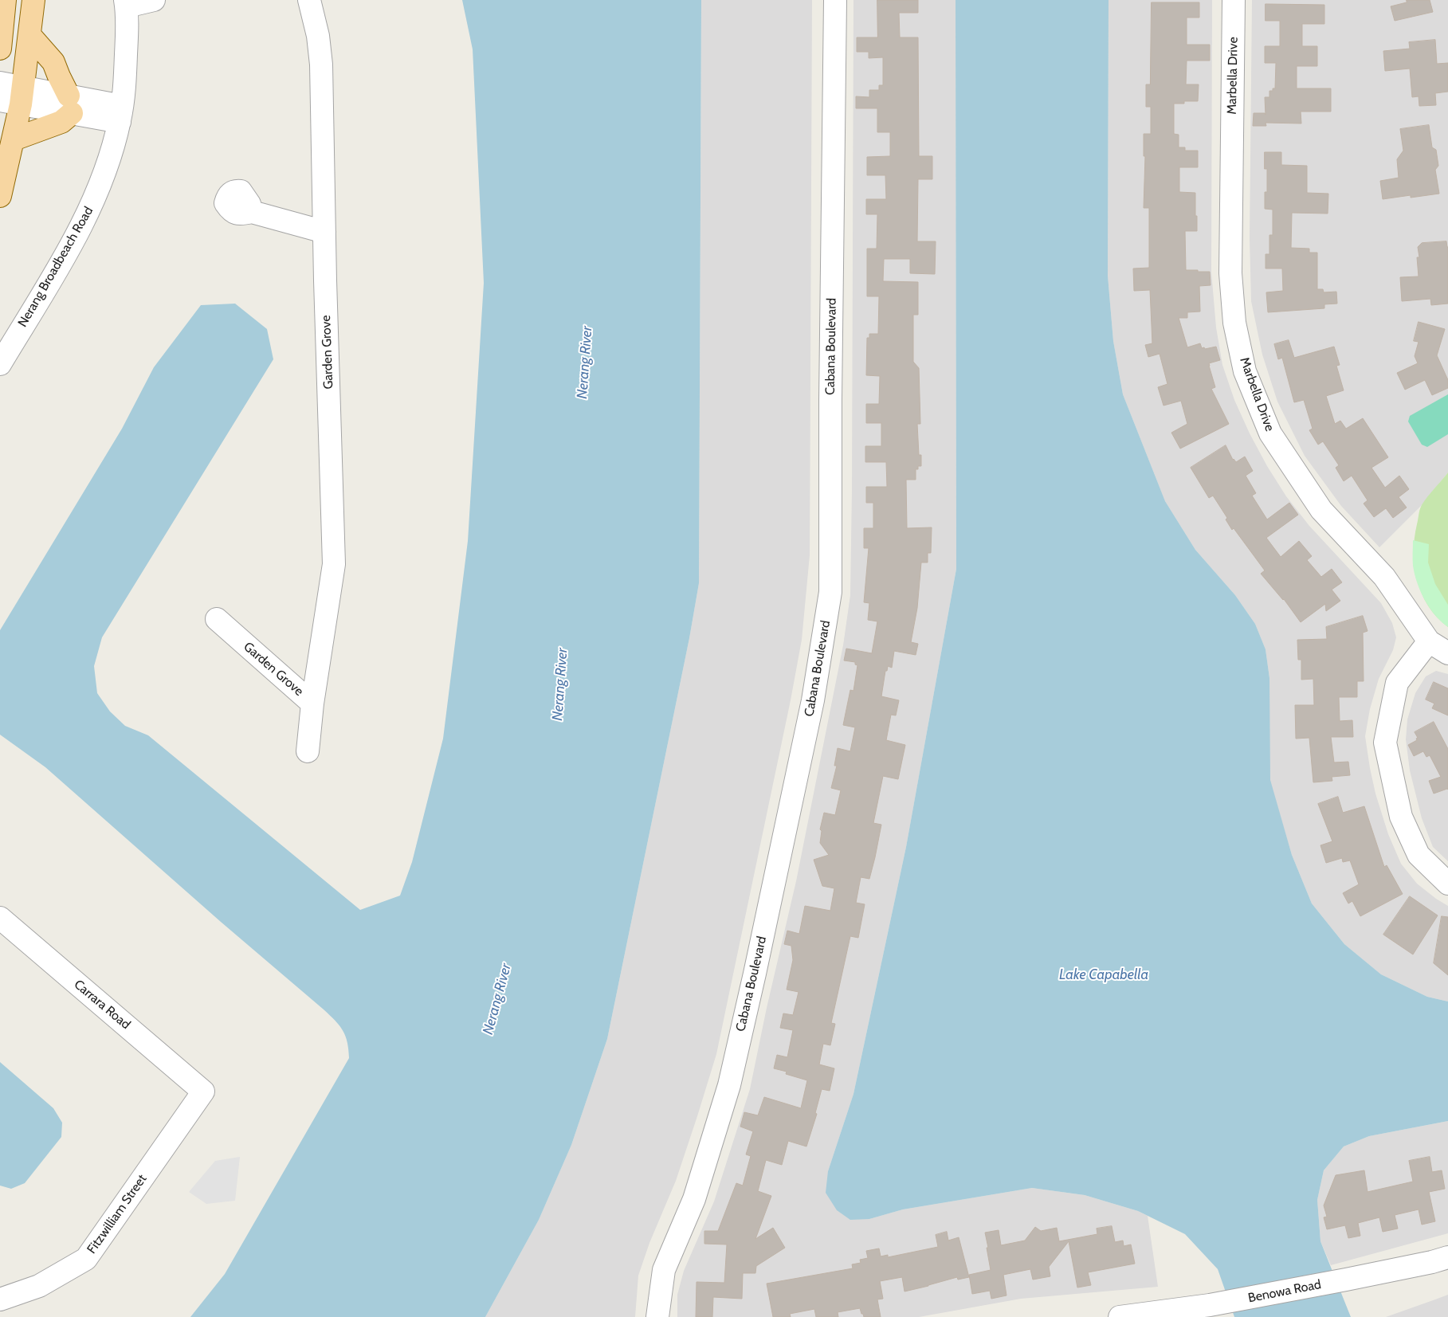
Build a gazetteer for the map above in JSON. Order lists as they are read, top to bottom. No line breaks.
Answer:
{"streets":{"street":["Marbella Drive","Nerang Broadbeach Road","Cabana Boulevard","Garden Grove","Carrara Road","Fitzwilliam Street","Benowa Road"]},"crossings":[["Carrara Road","Fitzwilliam Street"]],"water":["Nerang River","Lake Capabella"]}
